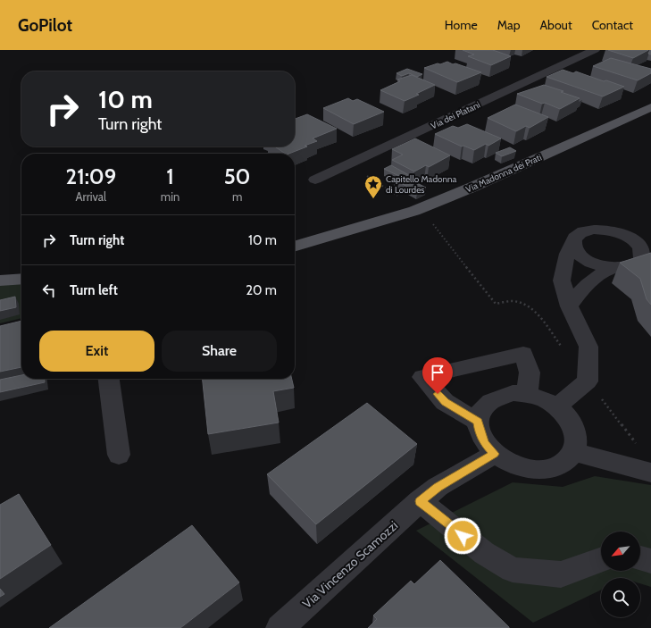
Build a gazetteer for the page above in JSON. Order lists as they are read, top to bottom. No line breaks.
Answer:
{"streets":{"main road":["Via Madonna dei Prati"],"street":["Via dei Platani","Via Vincenzo Scamozzi"]},"places":{"place":["Capitello Madonna di Lourdes"]},"north":"bottom left","page":{"header":"GoPilot","nav":["Home","Map","About","Contact"],"turn":["10 m","Turn right"],"eta":["21:09","Arrival","1","min","50","m"],"list":[{"name":"Turn right","value":"10 m"},{"name":"Turn left","value":"20 m"}],"buttons":["Exit","Share"]}}
